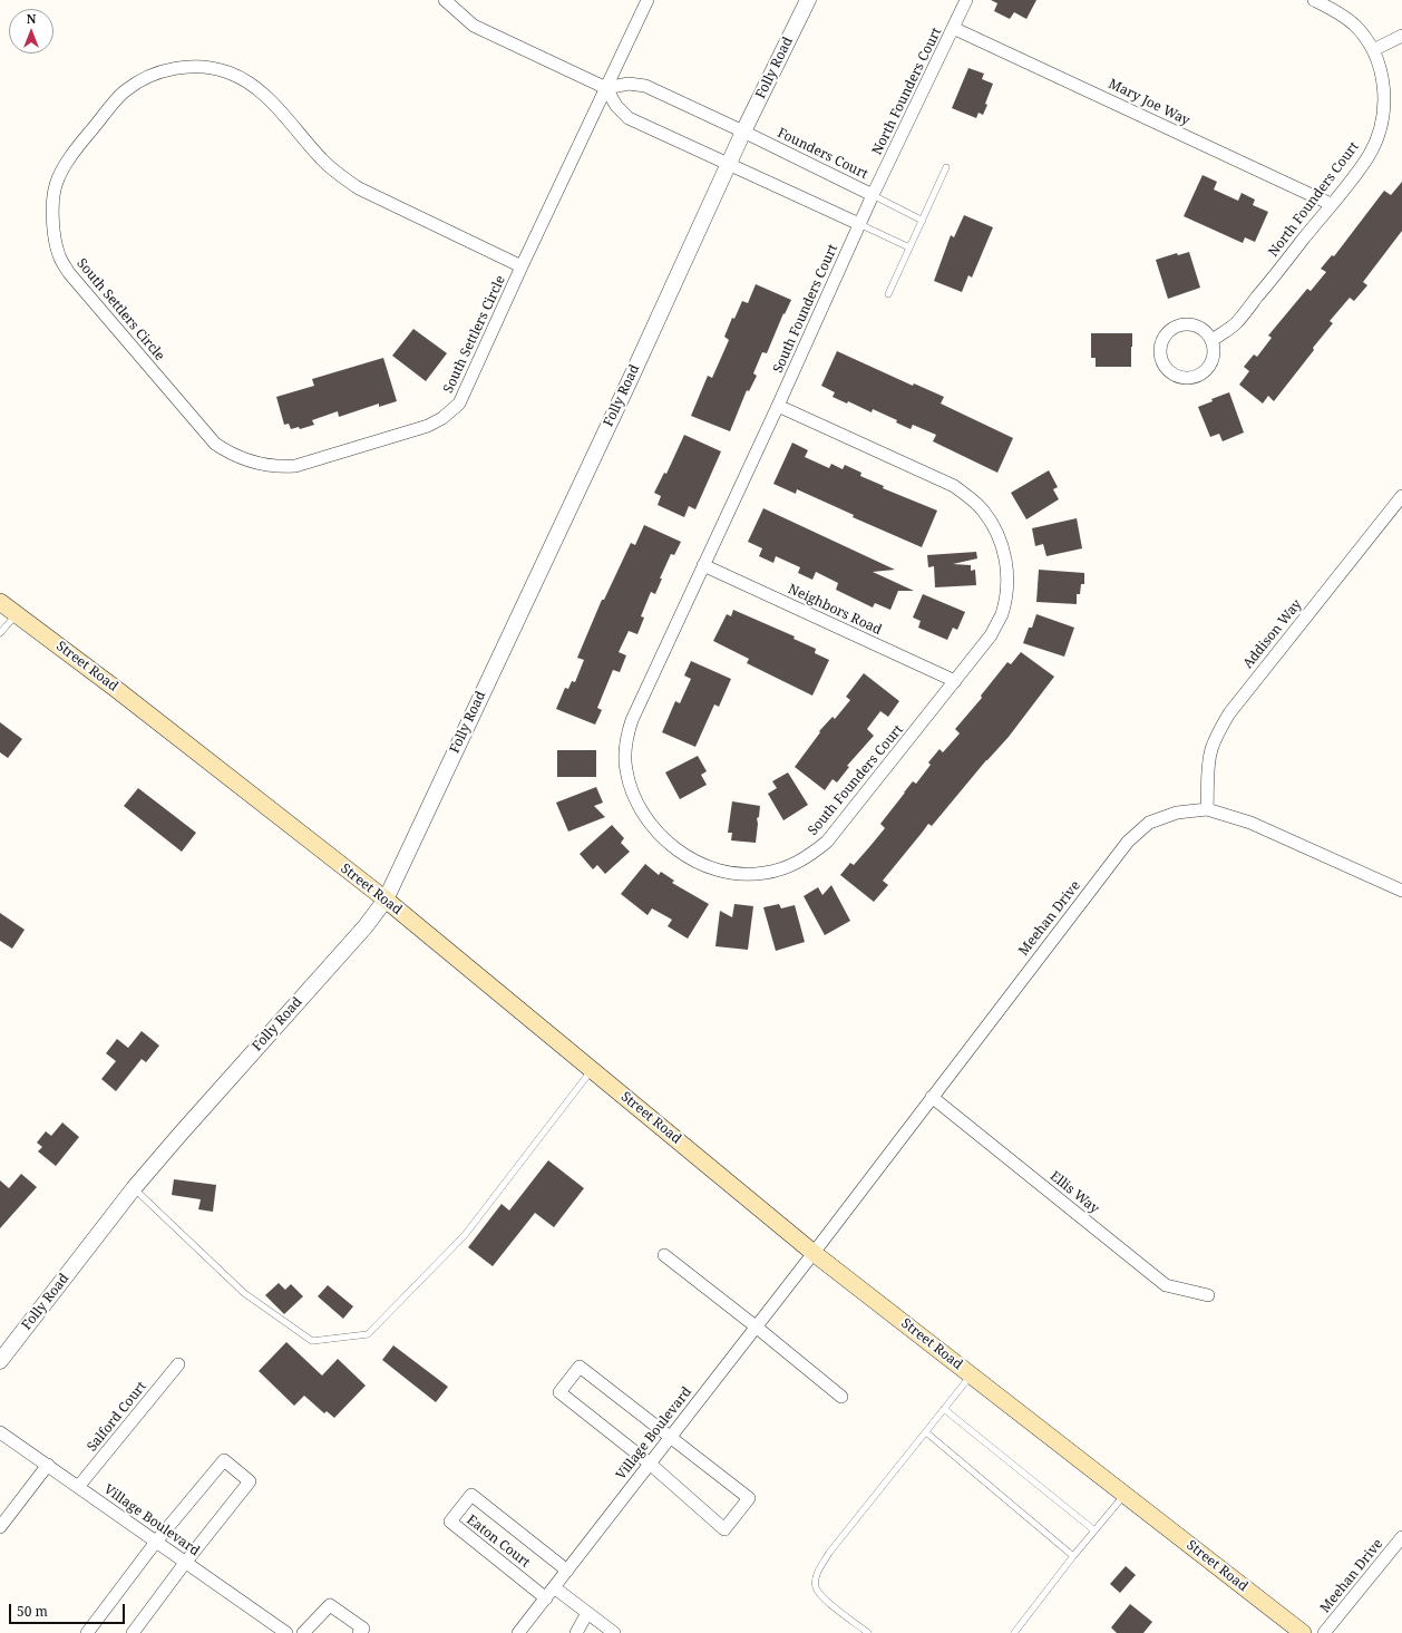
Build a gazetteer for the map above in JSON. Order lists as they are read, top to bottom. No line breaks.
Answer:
{"streets":{"main road":["Street Road"],"street":["Folly Road","North Founders Court","Mary Joe Way","Founders Court","South Founders Court","South Settlers Circle","Neighbors Road","Addison Way","Meehan Drive","Ellis Way","Salford Court","Village Boulevard","Eaton Court"]},"crossings":[["Folly Road","Founders Court"],["Folly Road","Street Road"],["North Founders Court","Mary Joe Way"],["North Founders Court","Founders Court"],["Founders Court","South Founders Court"],["Founders Court","South Settlers Circle"],["South Founders Court","Neighbors Road"],["Addison Way","Meehan Drive"],["Street Road","Meehan Drive"],["Street Road","Village Boulevard"],["Meehan Drive","Ellis Way"],["Meehan Drive","Village Boulevard"],["Salford Court","Village Boulevard"],["Village Boulevard","Eaton Court"]],"scale_bar":"50 m","north":"top"}
